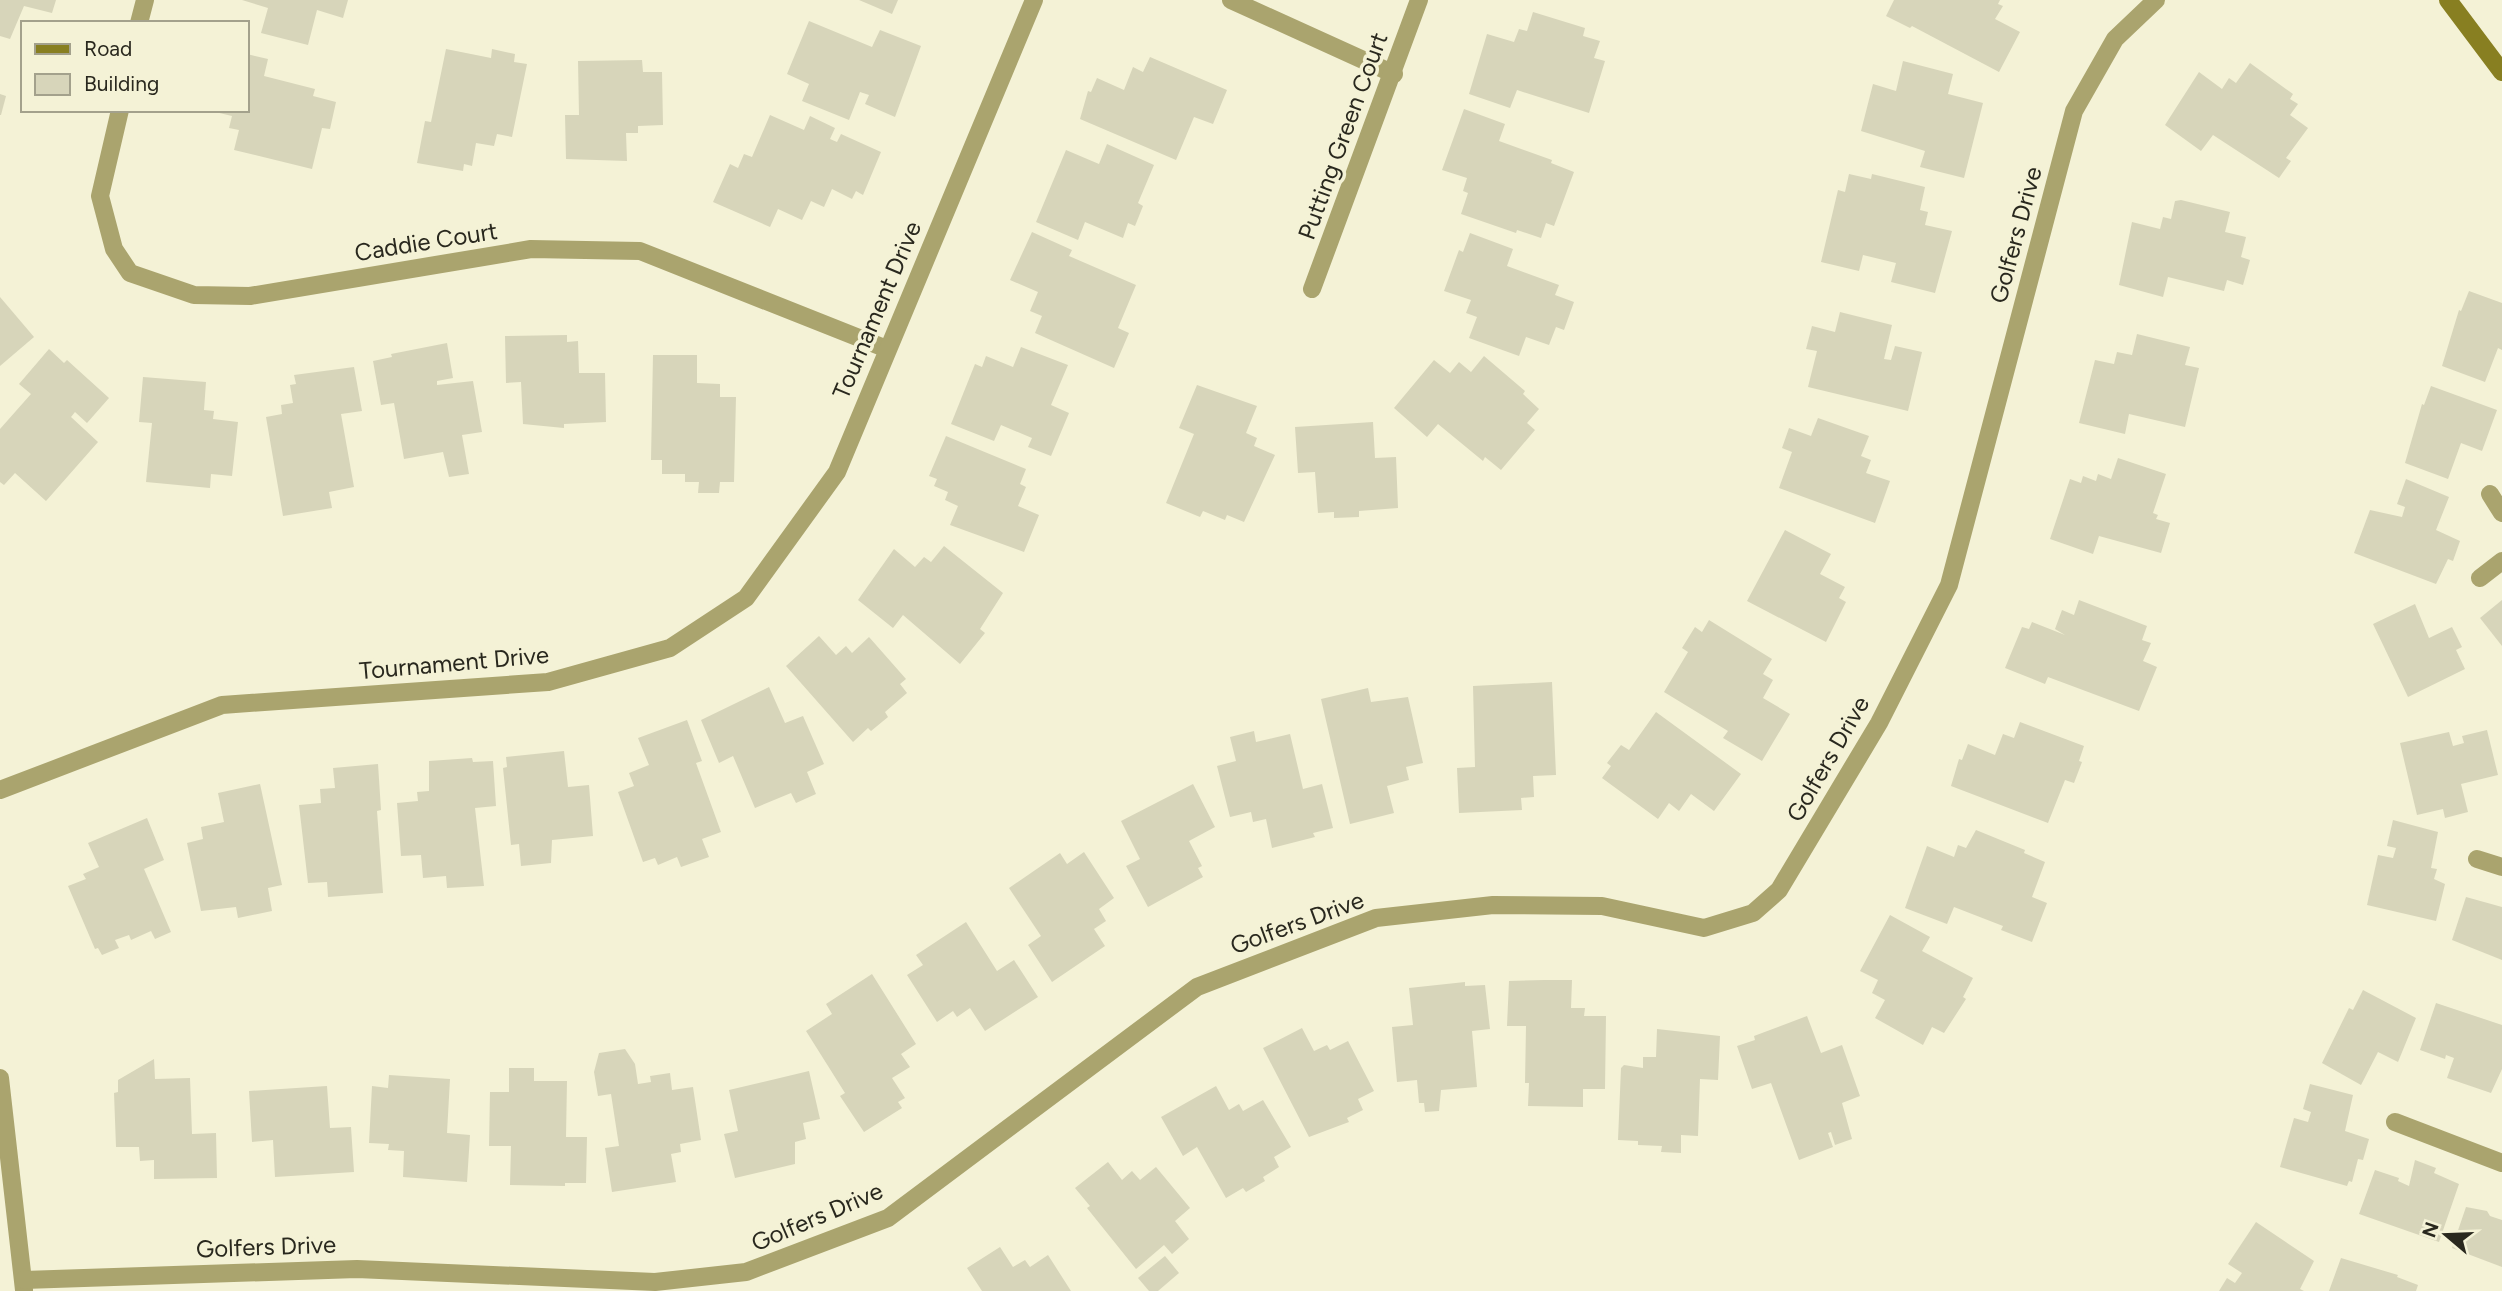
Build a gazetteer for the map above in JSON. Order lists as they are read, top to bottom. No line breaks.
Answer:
{"streets":{"street":["Putting Green Court","Golfers Drive","Caddie Court","Tournament Drive"]},"crossings":[["Caddie Court","Tournament Drive"]],"legend":["Road","Building"],"north":"left"}
